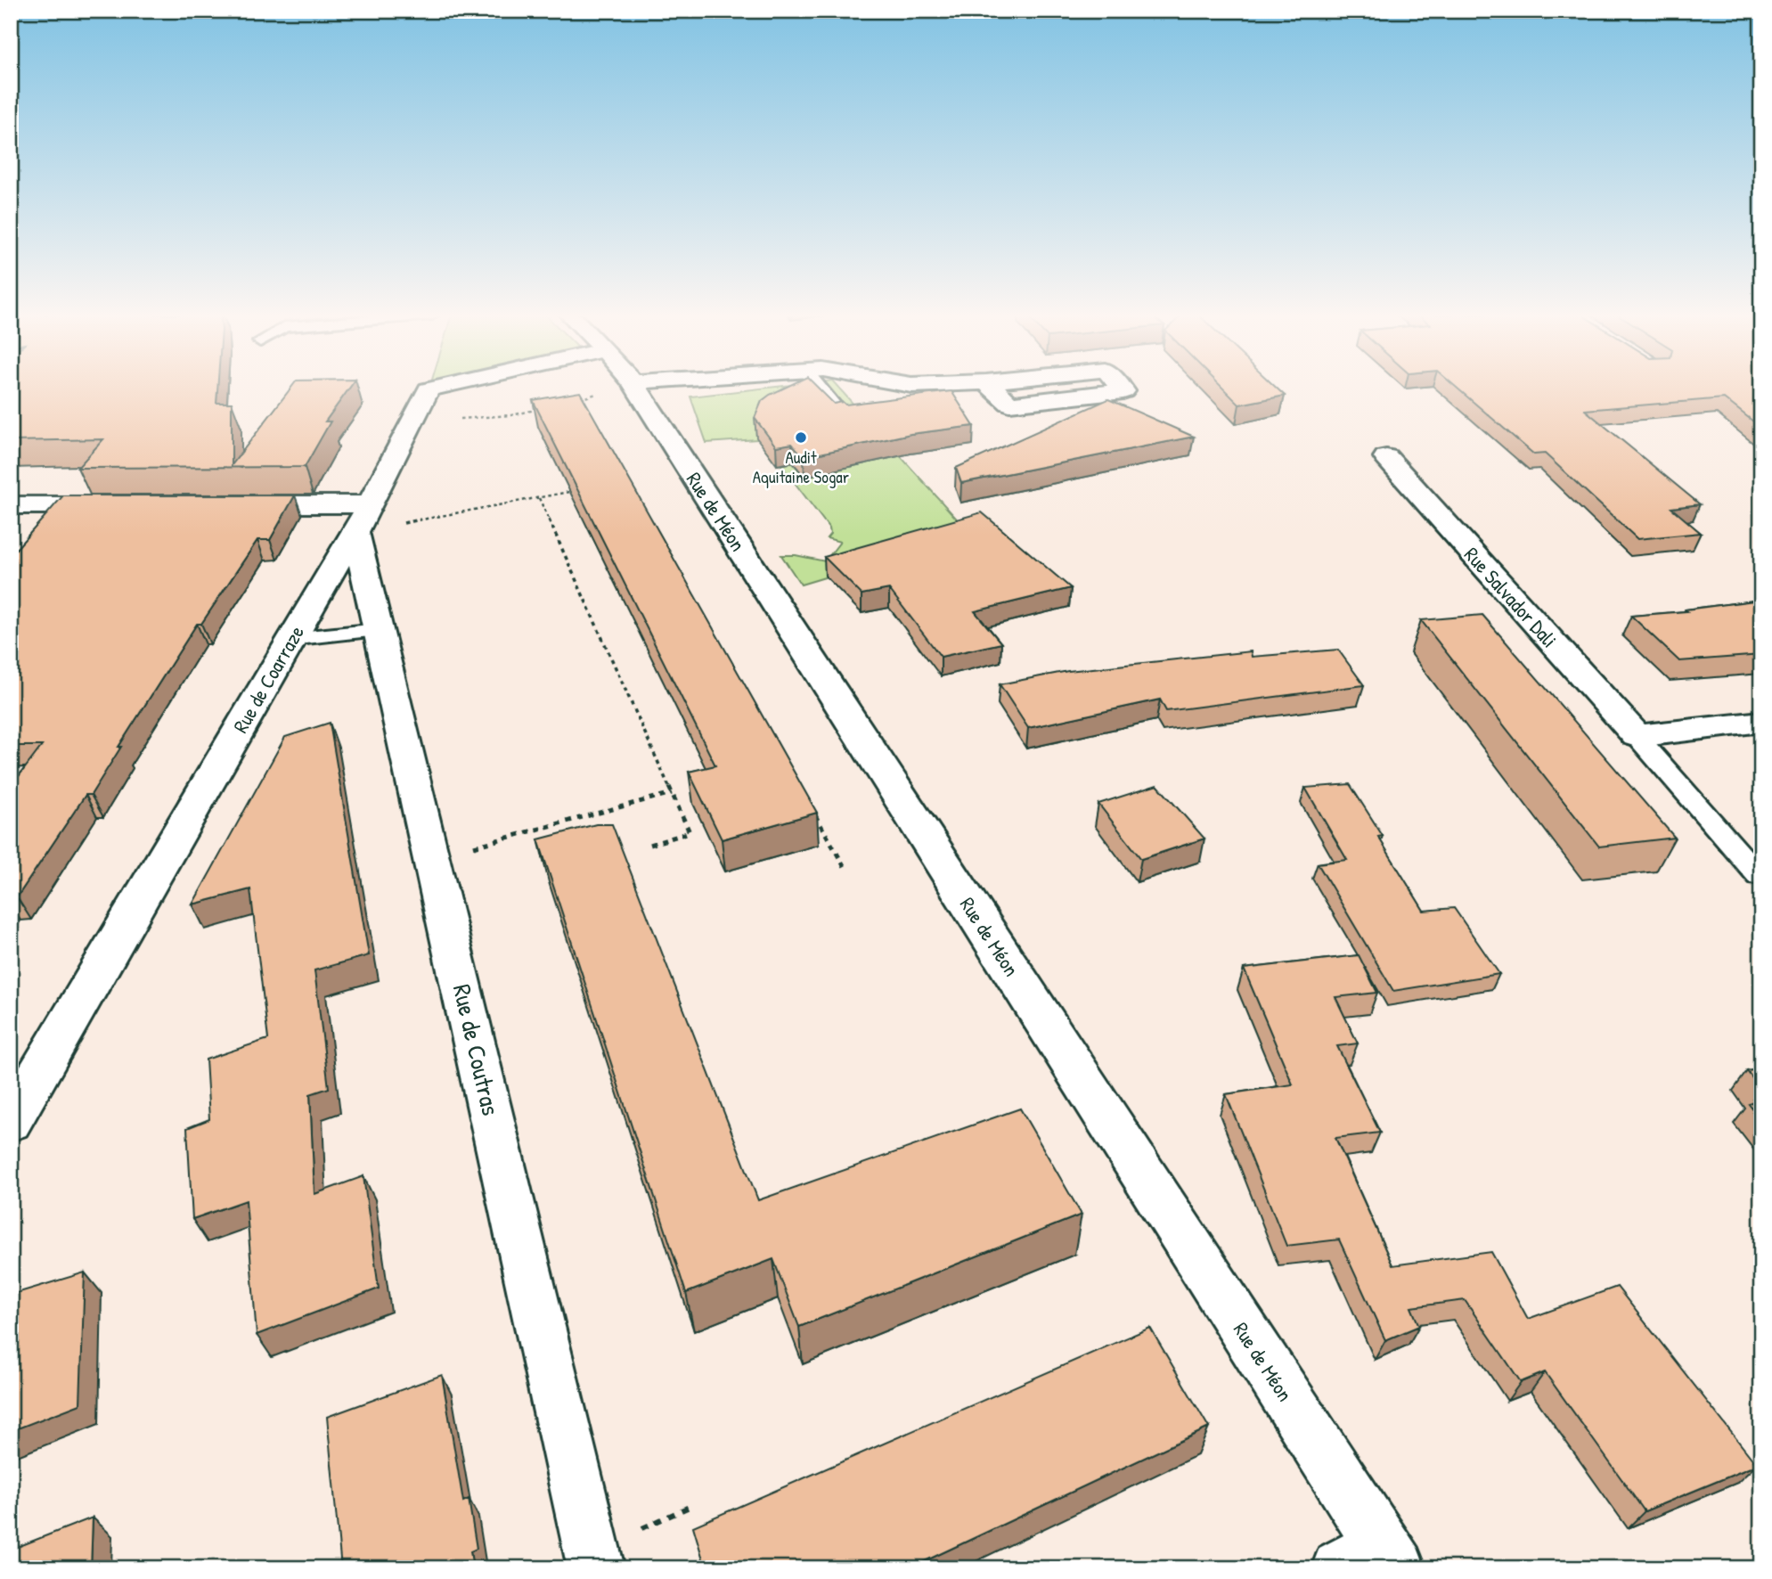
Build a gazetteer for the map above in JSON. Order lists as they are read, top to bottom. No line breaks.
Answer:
{"streets":{"street":["Rue de Méon","Rue Salvador Dali","Rue de Coarraze","Rue de Coutras"]},"crossings":[["Rue de Coarraze","Rue de Coutras"]],"places":["Audit Aquitaine Sogar"]}
